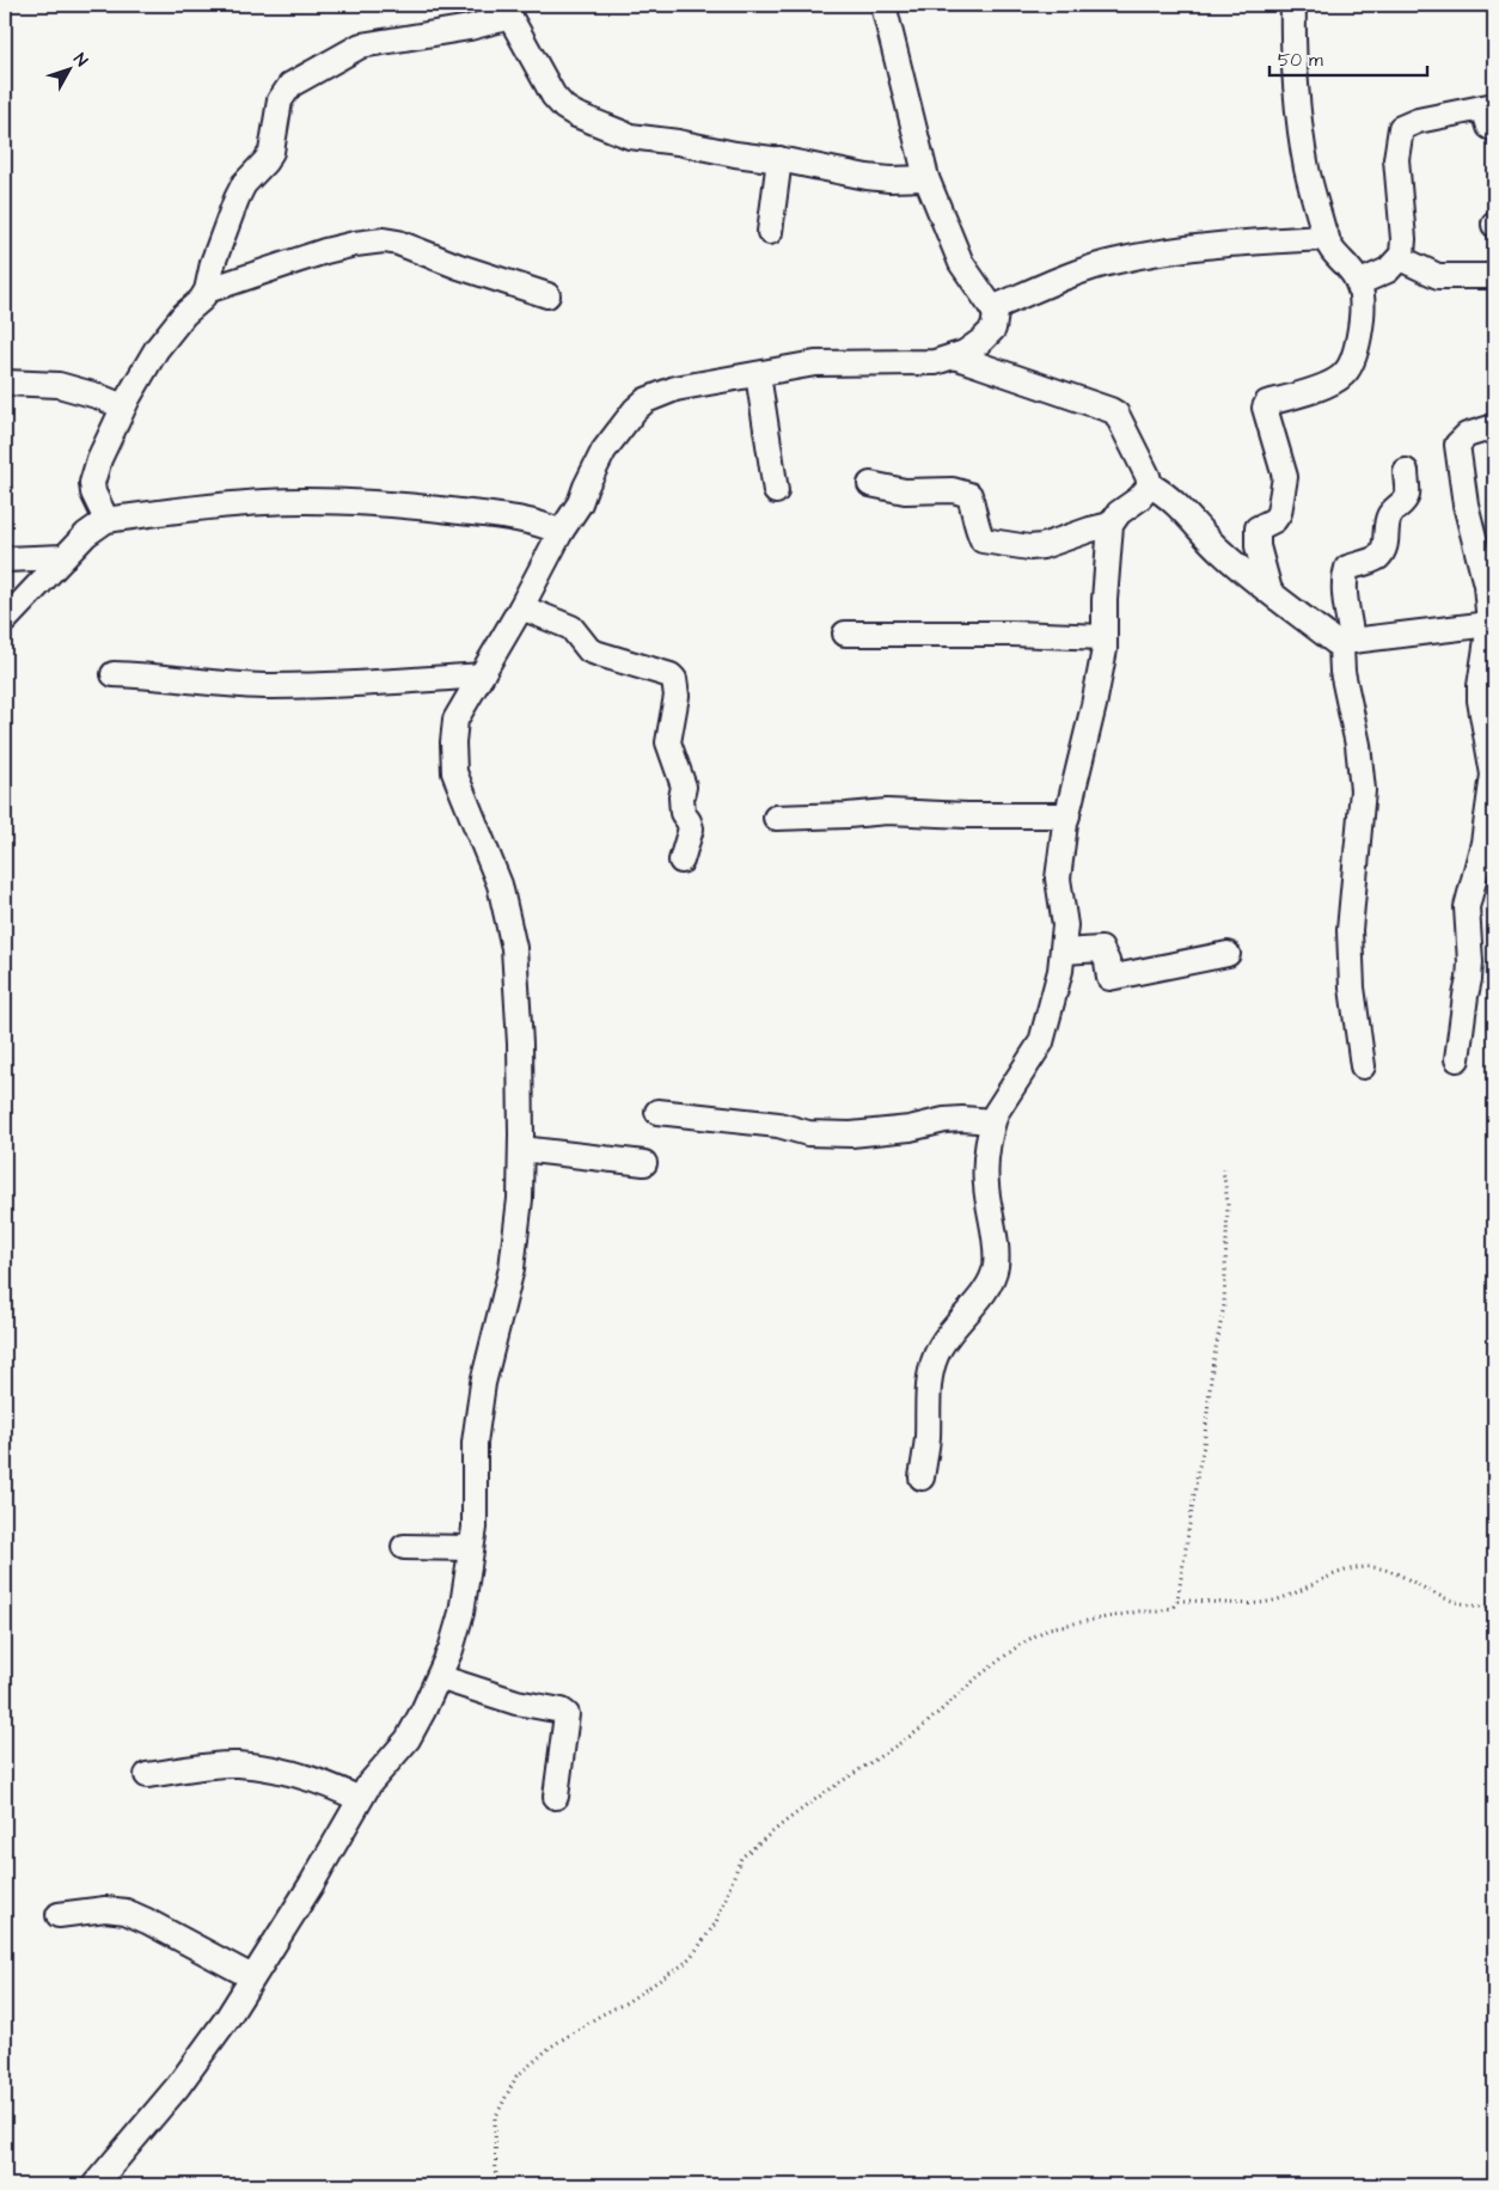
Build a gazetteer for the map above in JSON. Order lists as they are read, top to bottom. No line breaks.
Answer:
{"scale_bar":"50 m","north":"top right"}
